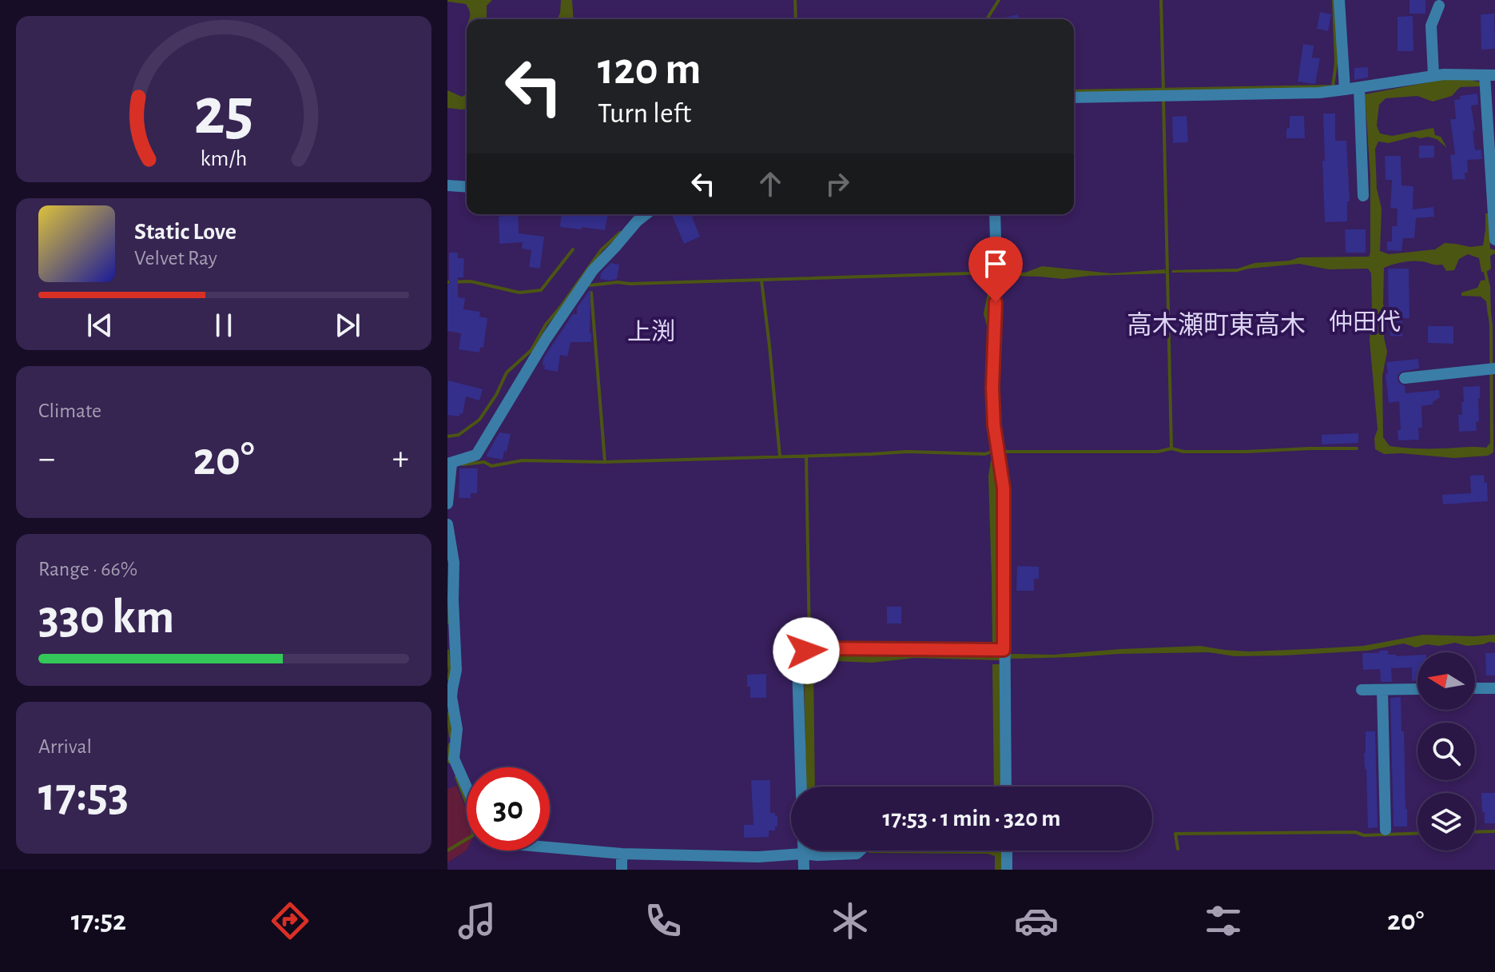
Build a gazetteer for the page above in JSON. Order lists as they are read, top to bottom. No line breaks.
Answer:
{"districts":["仲田代","高木瀬町東高木","上渕"],"north":"left","page":{"turn":["120 m","Turn left"],"song":["Static Love","Velvet Ray"],"tile":["Climate",["Range · 66%","330 km"],["Arrival","17:53"]],"heat":["−","20°","+"],"limit":"30","trip":"17:53 · 1 min · 320 m","tabs":["17:52","20°"],"gauge":["25","km/h"]}}
